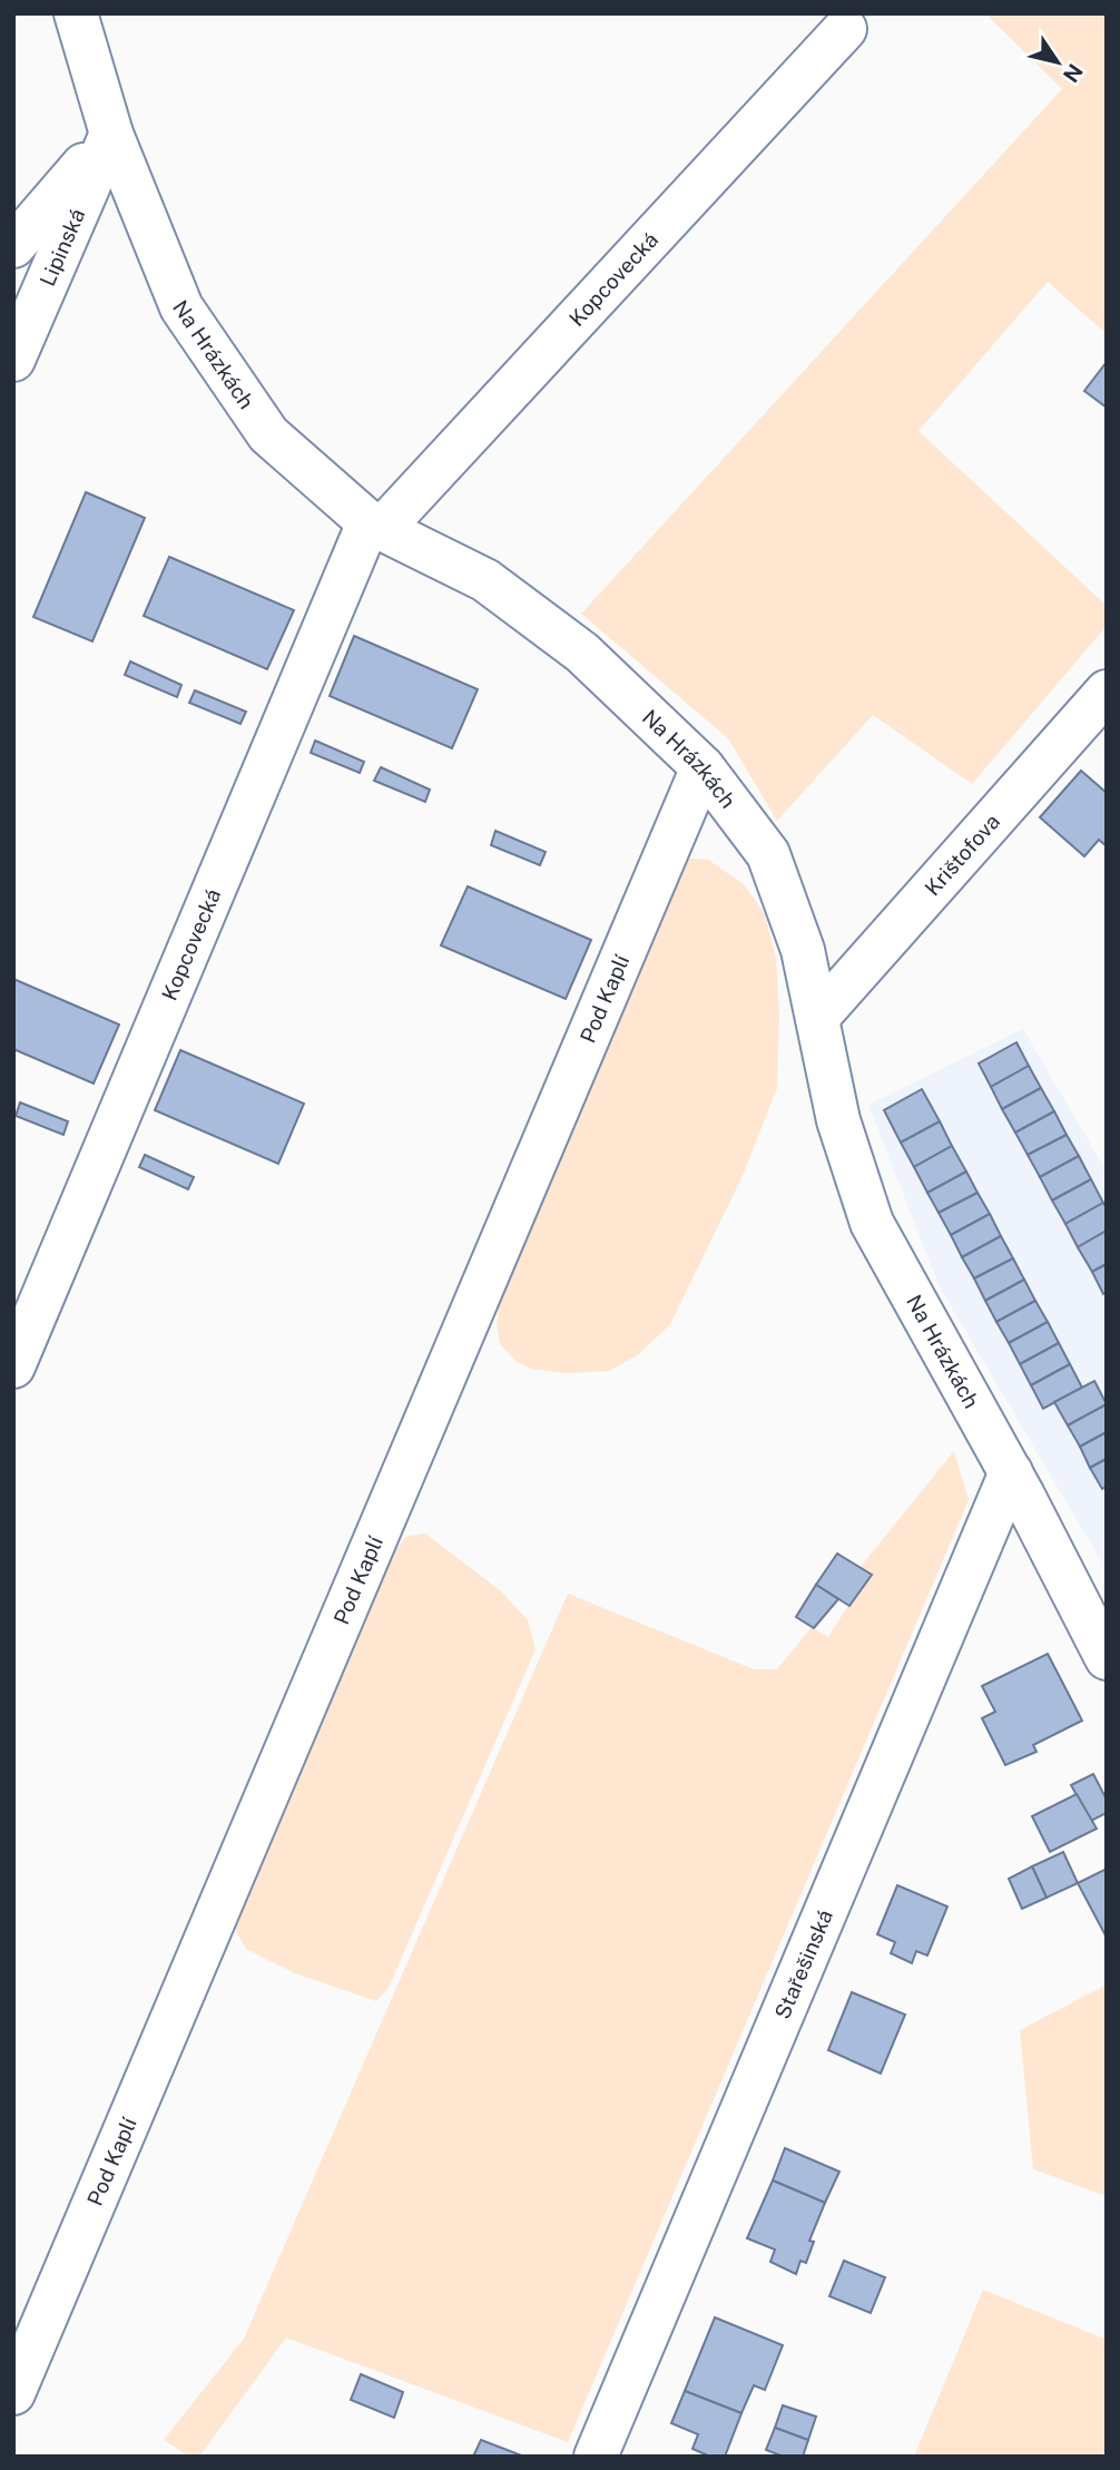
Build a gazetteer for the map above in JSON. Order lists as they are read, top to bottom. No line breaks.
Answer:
{"streets":{"street":["Lipinská","Kopcovecká","Na Hrázkách","Krištofova","Pod Kaplí","Stařešinská"]},"crossings":[["Lipinská","Na Hrázkách"],["Kopcovecká","Na Hrázkách"],["Na Hrázkách","Krištofova"],["Na Hrázkách","Pod Kaplí"],["Na Hrázkách","Stařešinská"]],"north":"bottom right"}
